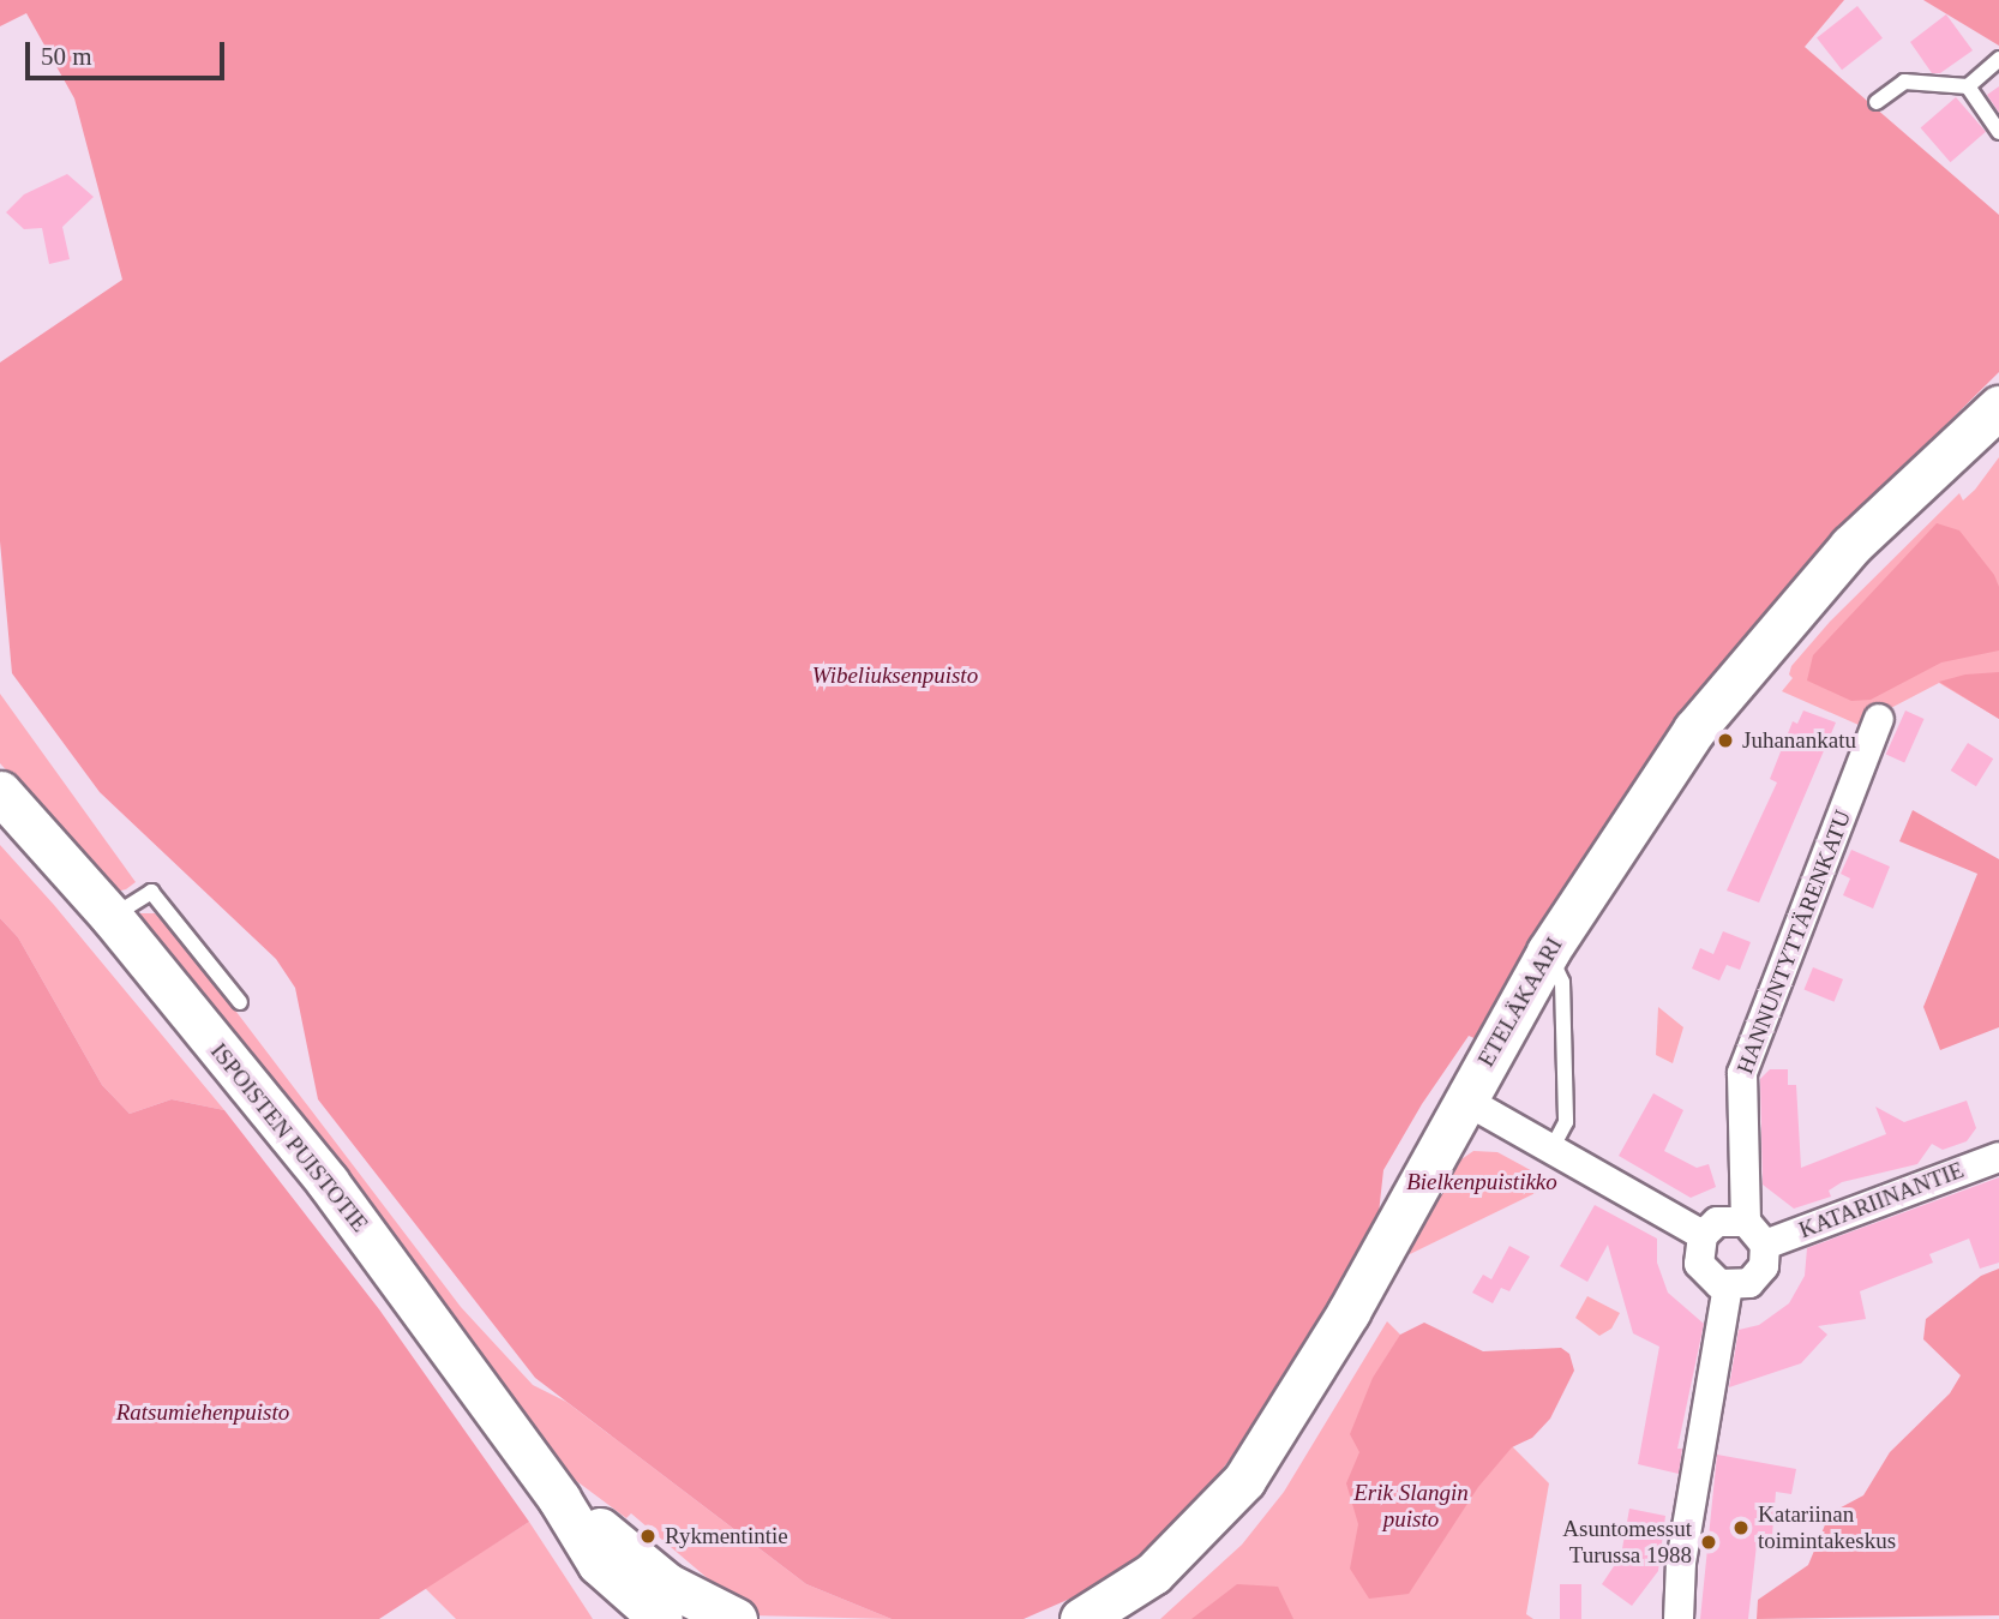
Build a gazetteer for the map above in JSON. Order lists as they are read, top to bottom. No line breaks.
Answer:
{"streets":{"main road":["ETELÄKAARI","ISPOISTEN PUISTOTIE"],"street":["HANNUNTYTTÄRENKATU","KATARIINANTIE"]},"crossings":[["HANNUNTYTTÄRENKATU","KATARIINANTIE"]],"parks":["Wibeliuksenpuisto","Bielkenpuistikko","Ratsumiehenpuisto","Erik Slangin puisto"],"places":["Juhanankatu","Katariinan toimintakeskus","Rykmentintie","Asuntomessut Turussa 1988"],"scale_bar":"50 m"}
